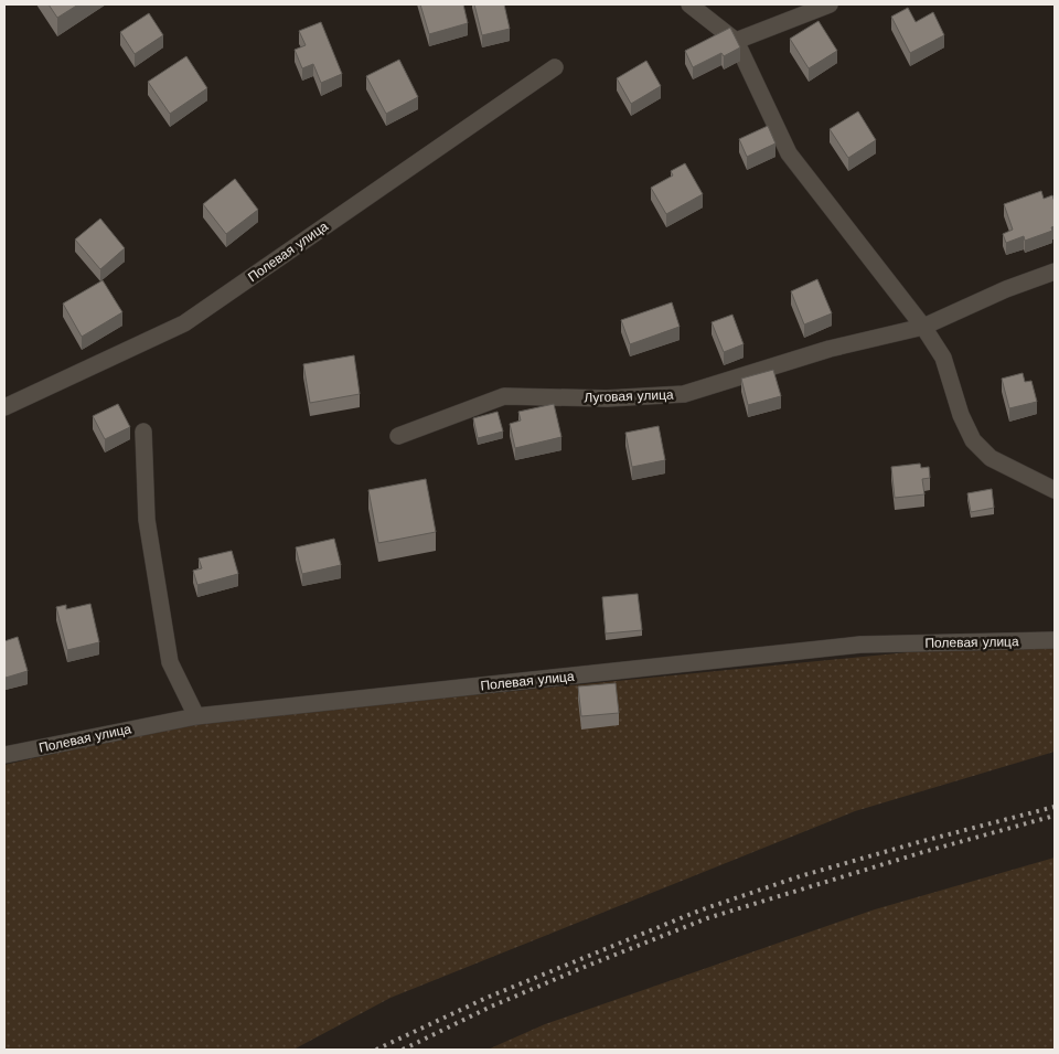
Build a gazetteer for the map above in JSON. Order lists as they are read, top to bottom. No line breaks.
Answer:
{"streets":{"street":["Полевая улица","Луговая улица"]}}
